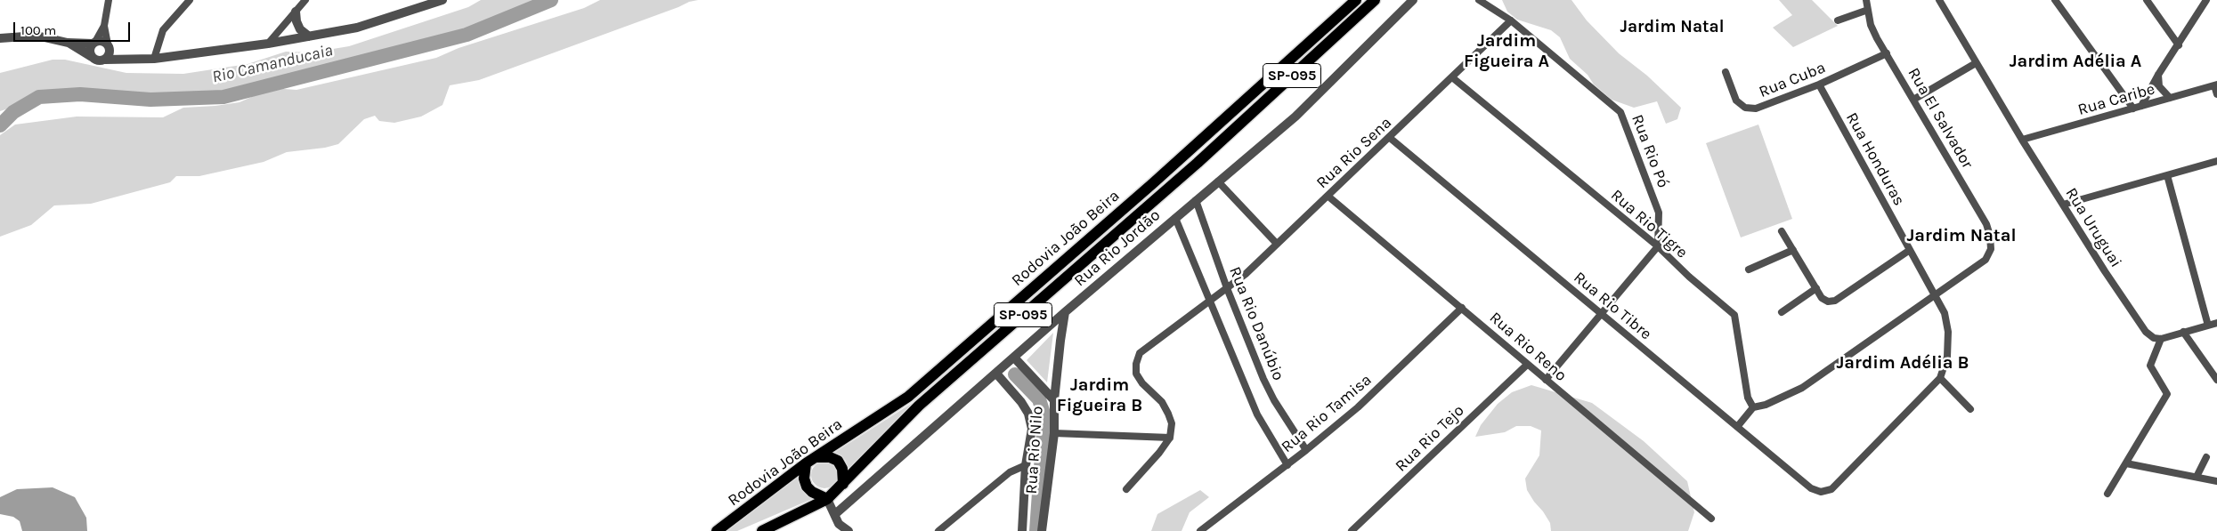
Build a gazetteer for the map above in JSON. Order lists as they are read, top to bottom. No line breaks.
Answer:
{"streets":{"main road":["SP-095","Rodovia João Beira"],"street":["Rua Cuba","Rua Caribe","Rua El Salvador","Rua Rio Pó","Rua Rio Sena","Rua Honduras","Rua Rio Tigre","Rua Uruguai","Rua Rio Jordão","Rua Rio Tibre","Rua Rio Danúbio","Rua Rio Reno","Rua Rio Tamisa","Rua Rio Tejo","Rua Rio Nilo"]},"crossings":[["Rua Cuba","Rua El Salvador"],["Rua Cuba","Rua Honduras"],["Rua Caribe","Rua Uruguai"],["Rua El Salvador","Rua Honduras"],["Rua Rio Pó","Rua Rio Sena"],["Rua Rio Pó","Rua Rio Tigre"],["Rua Rio Sena","Rua Rio Tigre"],["Rua Rio Sena","Rua Rio Tibre"],["Rua Rio Sena","Rua Rio Danúbio"],["Rua Rio Sena","Rua Rio Reno"],["Rua Honduras","Rua Rio Tibre"],["Rua Rio Jordão","Rua Rio Danúbio"],["Rua Rio Jordão","Rua Rio Nilo"],["Rua Rio Danúbio","Rua Rio Tamisa"],["Rua Rio Reno","Rua Rio Tamisa"],["Rua Rio Reno","Rua Rio Tejo"]],"districts":["Jardim Natal","Jardim Figueira A","Jardim Adélia A","Jardim Natal","Jardim Adélia B","Jardim Figueira B"],"water":["Rio Camanducaia"],"scale_bar":"100 m"}
